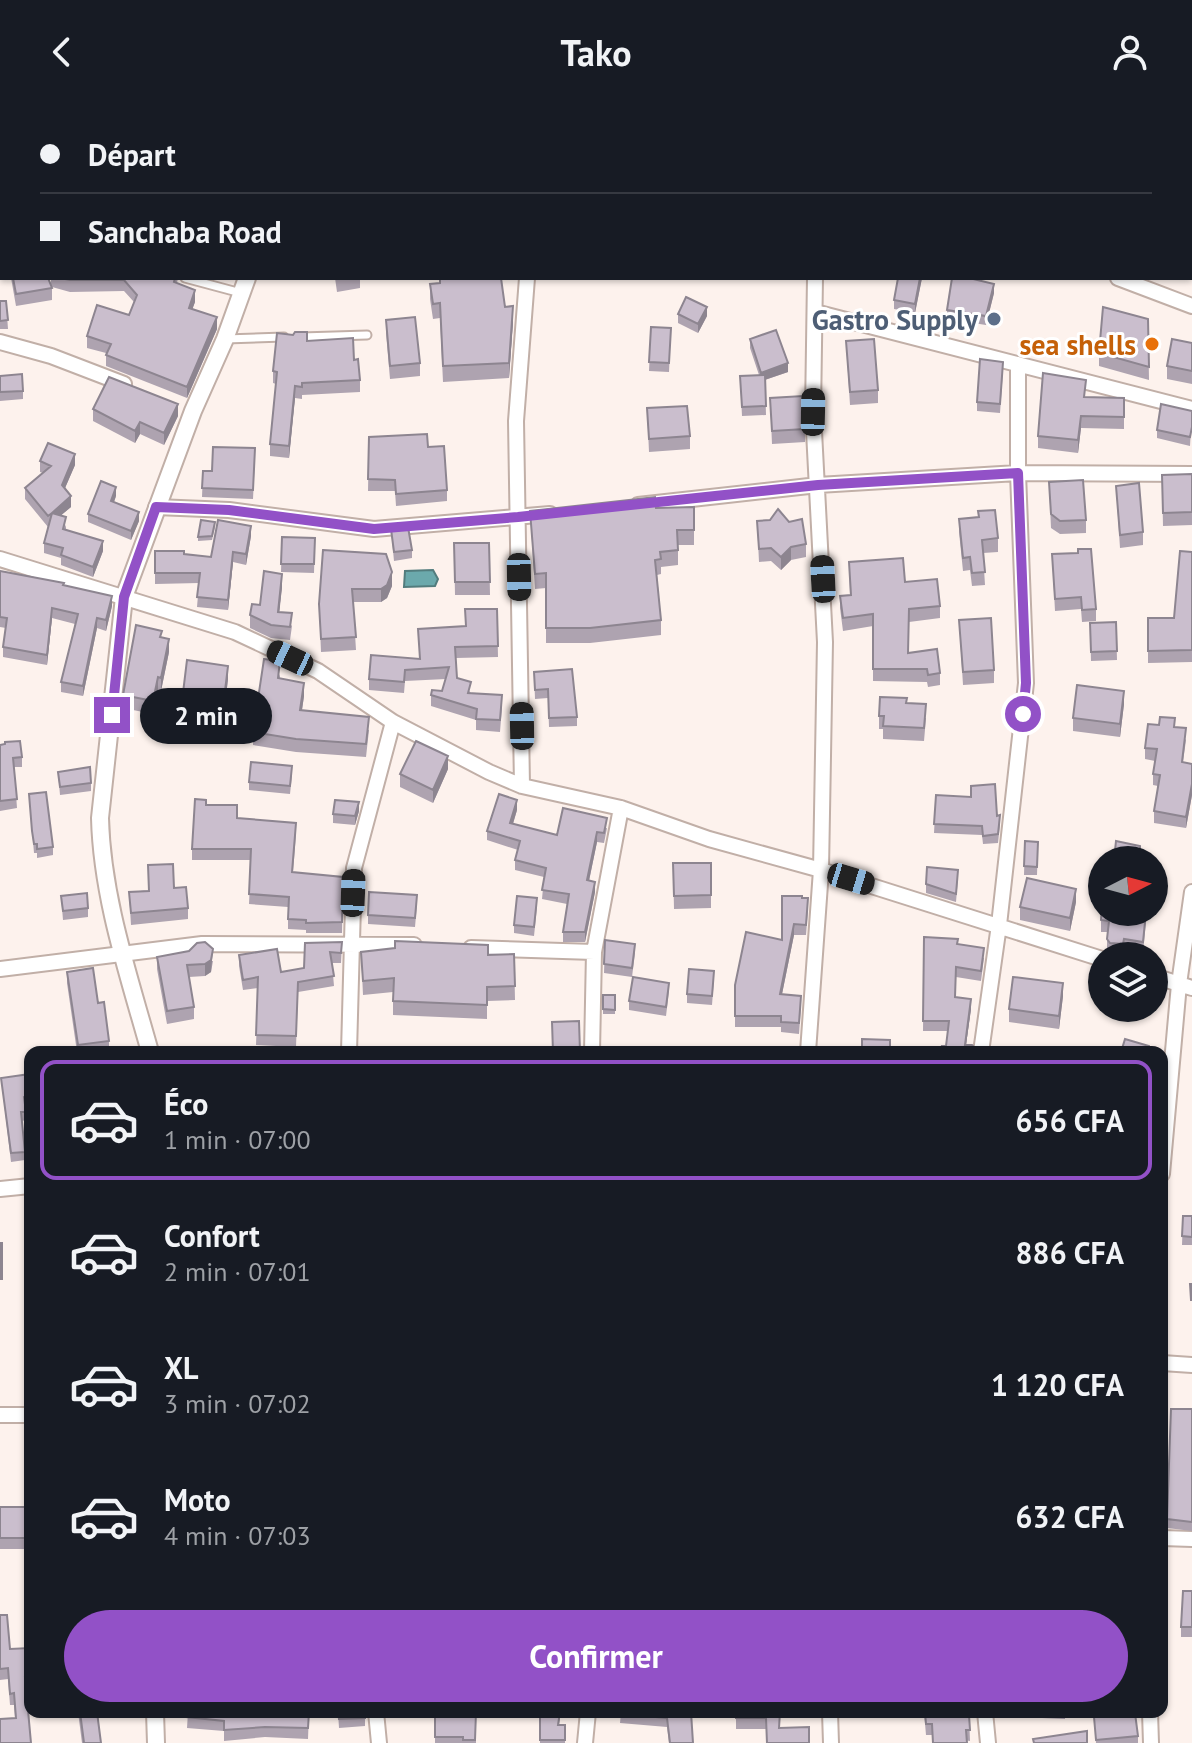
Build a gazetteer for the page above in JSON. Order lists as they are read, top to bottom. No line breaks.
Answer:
{"places":["Gastro Supply","sea shells"],"north":"right","page":{"header":"Tako","banner":["Départ","Sanchaba Road"],"bubble":"2 min","list":[{"name":"Éco","note":"1 min · 07:00","value":"656 CFA"},{"name":"Confort","note":"2 min · 07:01","value":"886 CFA"},{"name":"XL","note":"3 min · 07:02","value":"1 120 CFA"},{"name":"Moto","note":"4 min · 07:03","value":"632 CFA"}],"buttons":"Confirmer"}}
